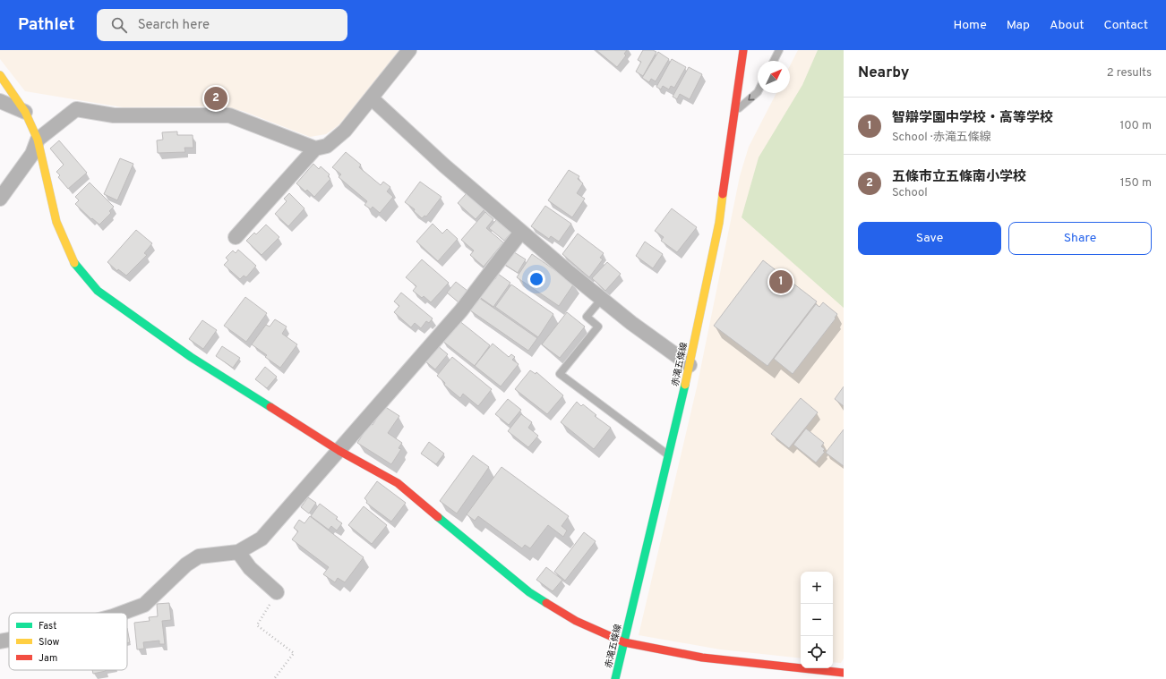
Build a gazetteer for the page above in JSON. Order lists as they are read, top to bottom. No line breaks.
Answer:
{"streets":{"street":["赤滝五條線"]},"legend":["Fast","Slow","Jam"],"north":"top right","page":{"header":"Pathlet","search":"Search here","nav":["Home","Map","About","Contact"],"heading":["Nearby","2 results"],"pins":["2","1"],"list":[{"mark":"1","name":"智辯学園中学校・高等学校","note":"School · 赤滝五條線","value":"100 m"},{"mark":"2","name":"五條市立五條南小学校","note":"School","value":"150 m"}],"buttons":["Save","Share"],"map_buttons":["+","−"]}}
